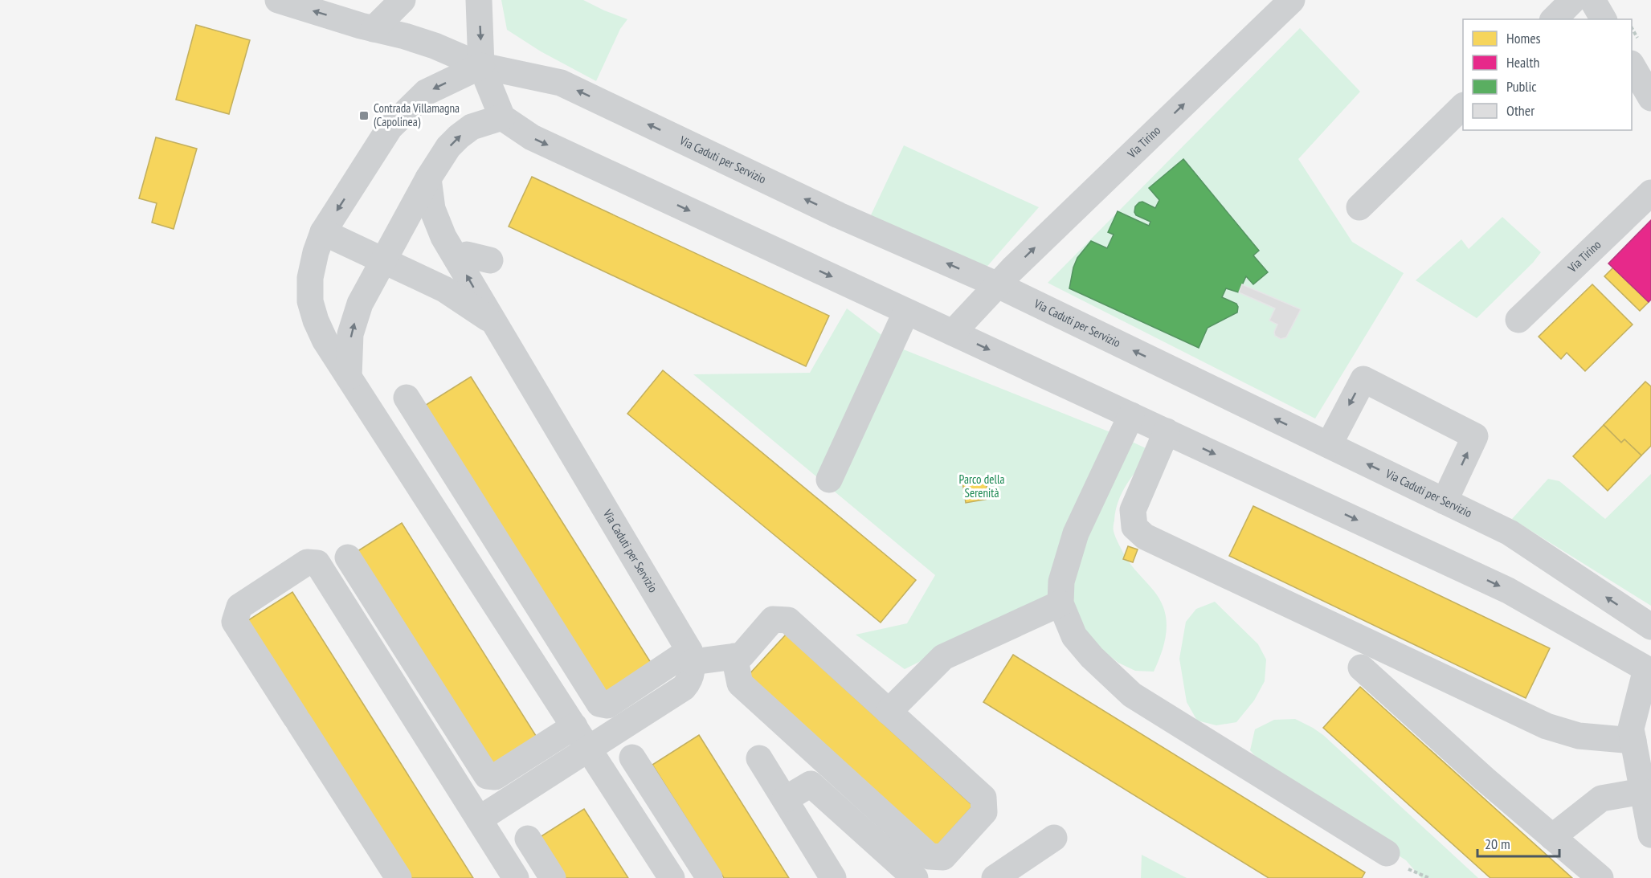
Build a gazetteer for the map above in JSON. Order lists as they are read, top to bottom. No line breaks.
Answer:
{"streets":{"street":["Via Tirino","Via Caduti per Servizio"]},"crossings":[["Via Tirino","Via Caduti per Servizio"]],"one_way":["Via Tirino"],"parks":["Parco della Serenità"],"places":{"transit":["Contrada Villamagna (Capolinea)"]},"legend":["Homes","Health","Public","Other"],"scale_bar":"20 m"}
